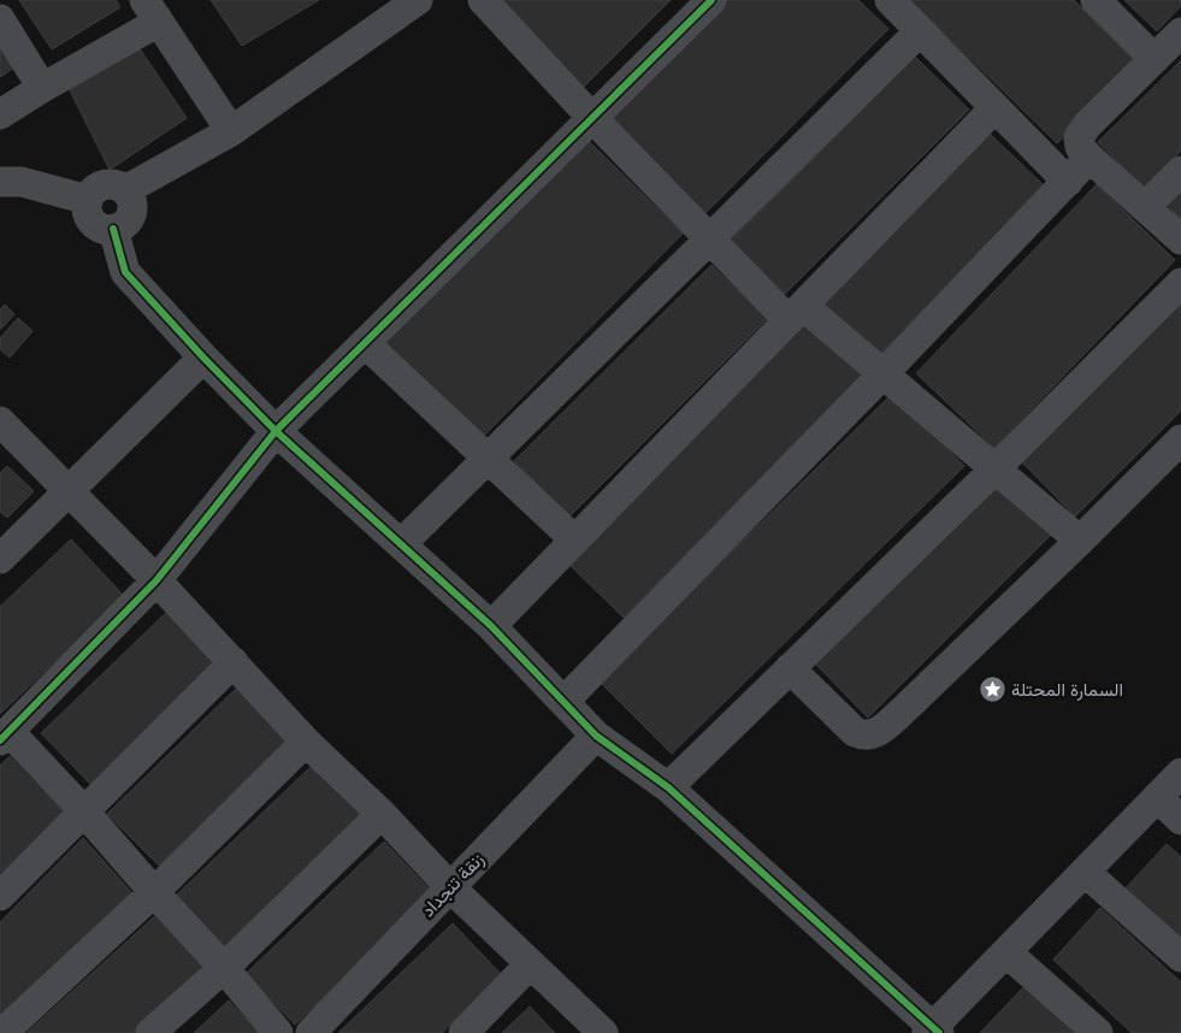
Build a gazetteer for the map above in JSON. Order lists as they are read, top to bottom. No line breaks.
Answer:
{"streets":{"street":["زنقة تنجداد"]},"places":{"place":["السمارة المحتلة"]}}
